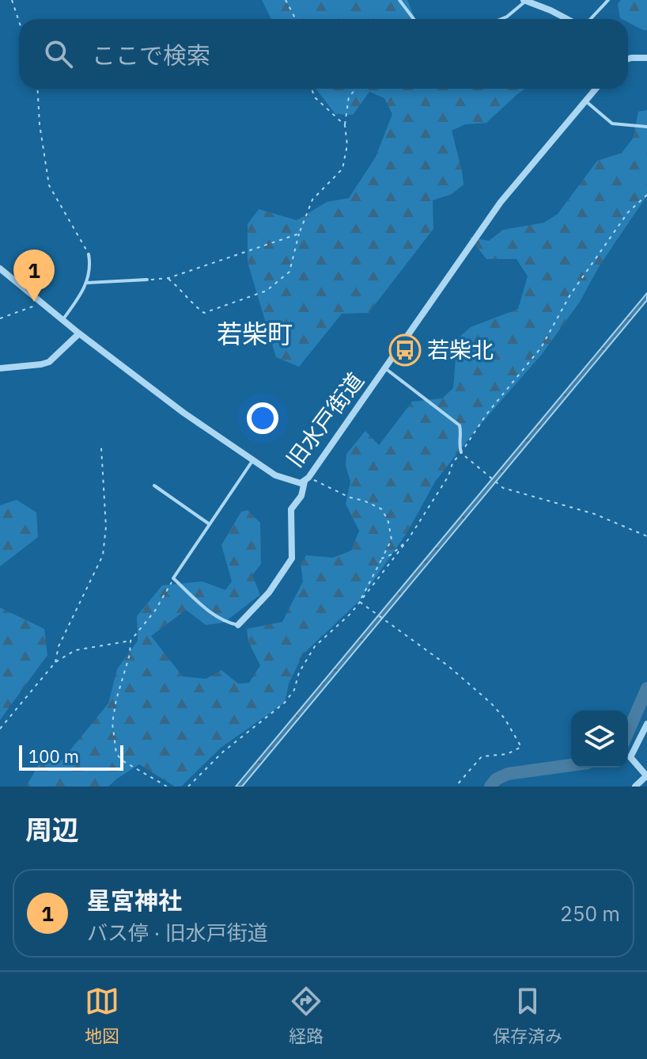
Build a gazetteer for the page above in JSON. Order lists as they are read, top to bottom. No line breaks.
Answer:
{"streets":{"street":["旧水戸街道"]},"districts":["若柴町"],"places":{"bus stop":["若柴北"]},"scale_bar":"100 m","page":{"search":"ここで検索","pins":"1","scale":"100 m","heading":"周辺","list":[{"mark":"1","name":"星宮神社","note":"バス停 · 旧水戸街道","value":"250 m"}],"nav":["地図","経路","保存済み"]}}
